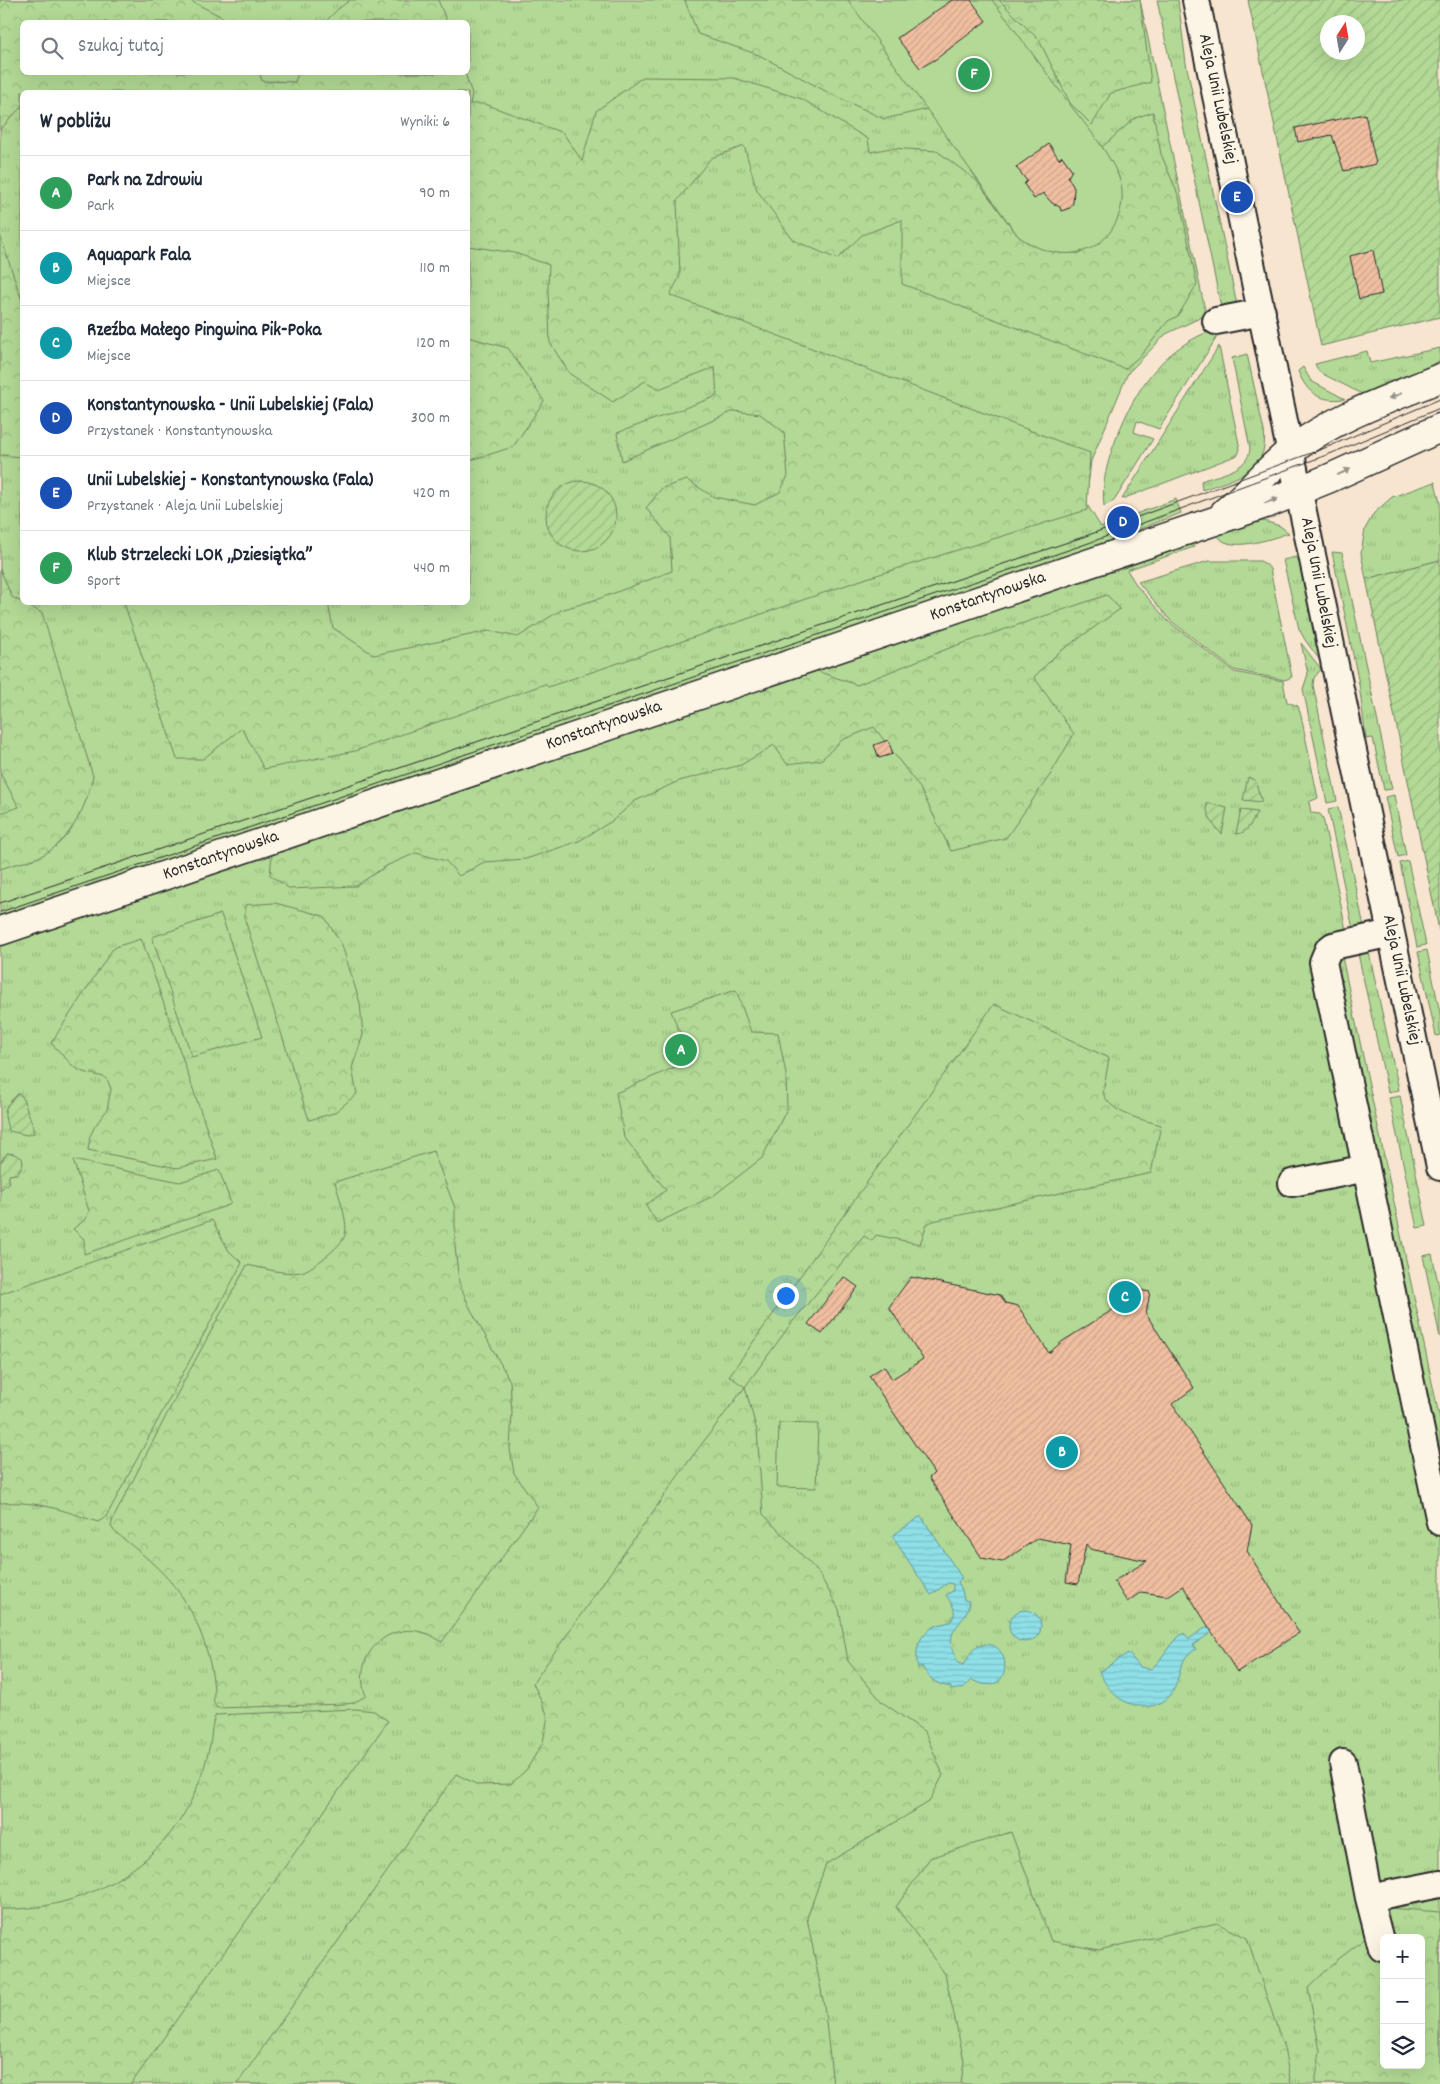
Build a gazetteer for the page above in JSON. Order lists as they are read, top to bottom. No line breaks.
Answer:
{"streets":{"main road":["Konstantynowska"],"street":["Aleja Unii Lubelskiej"]},"crossings":[["Aleja Unii Lubelskiej","Konstantynowska"]],"north":"top","page":{"search":"Szukaj tutaj","pins":["F","E","D","A","C","B"],"heading":["W pobliżu","Wyniki: 6"],"list":[{"mark":"A","name":"Park na Zdrowiu","note":"Park","value":"90 m"},{"mark":"B","name":"Aquapark Fala","note":"Miejsce","value":"110 m"},{"mark":"C","name":"Rzeźba Małego Pingwina Pik-Poka","note":"Miejsce","value":"120 m"},{"mark":"D","name":"Konstantynowska - Unii Lubelskiej (Fala)","note":"Przystanek · Konstantynowska","value":"300 m"},{"mark":"E","name":"Unii Lubelskiej - Konstantynowska (Fala)","note":"Przystanek · Aleja Unii Lubelskiej","value":"420 m"},{"mark":"F","name":"Klub Strzelecki LOK „Dziesiątka”","note":"Sport","value":"440 m"}],"map_buttons":["+","−"]}}
